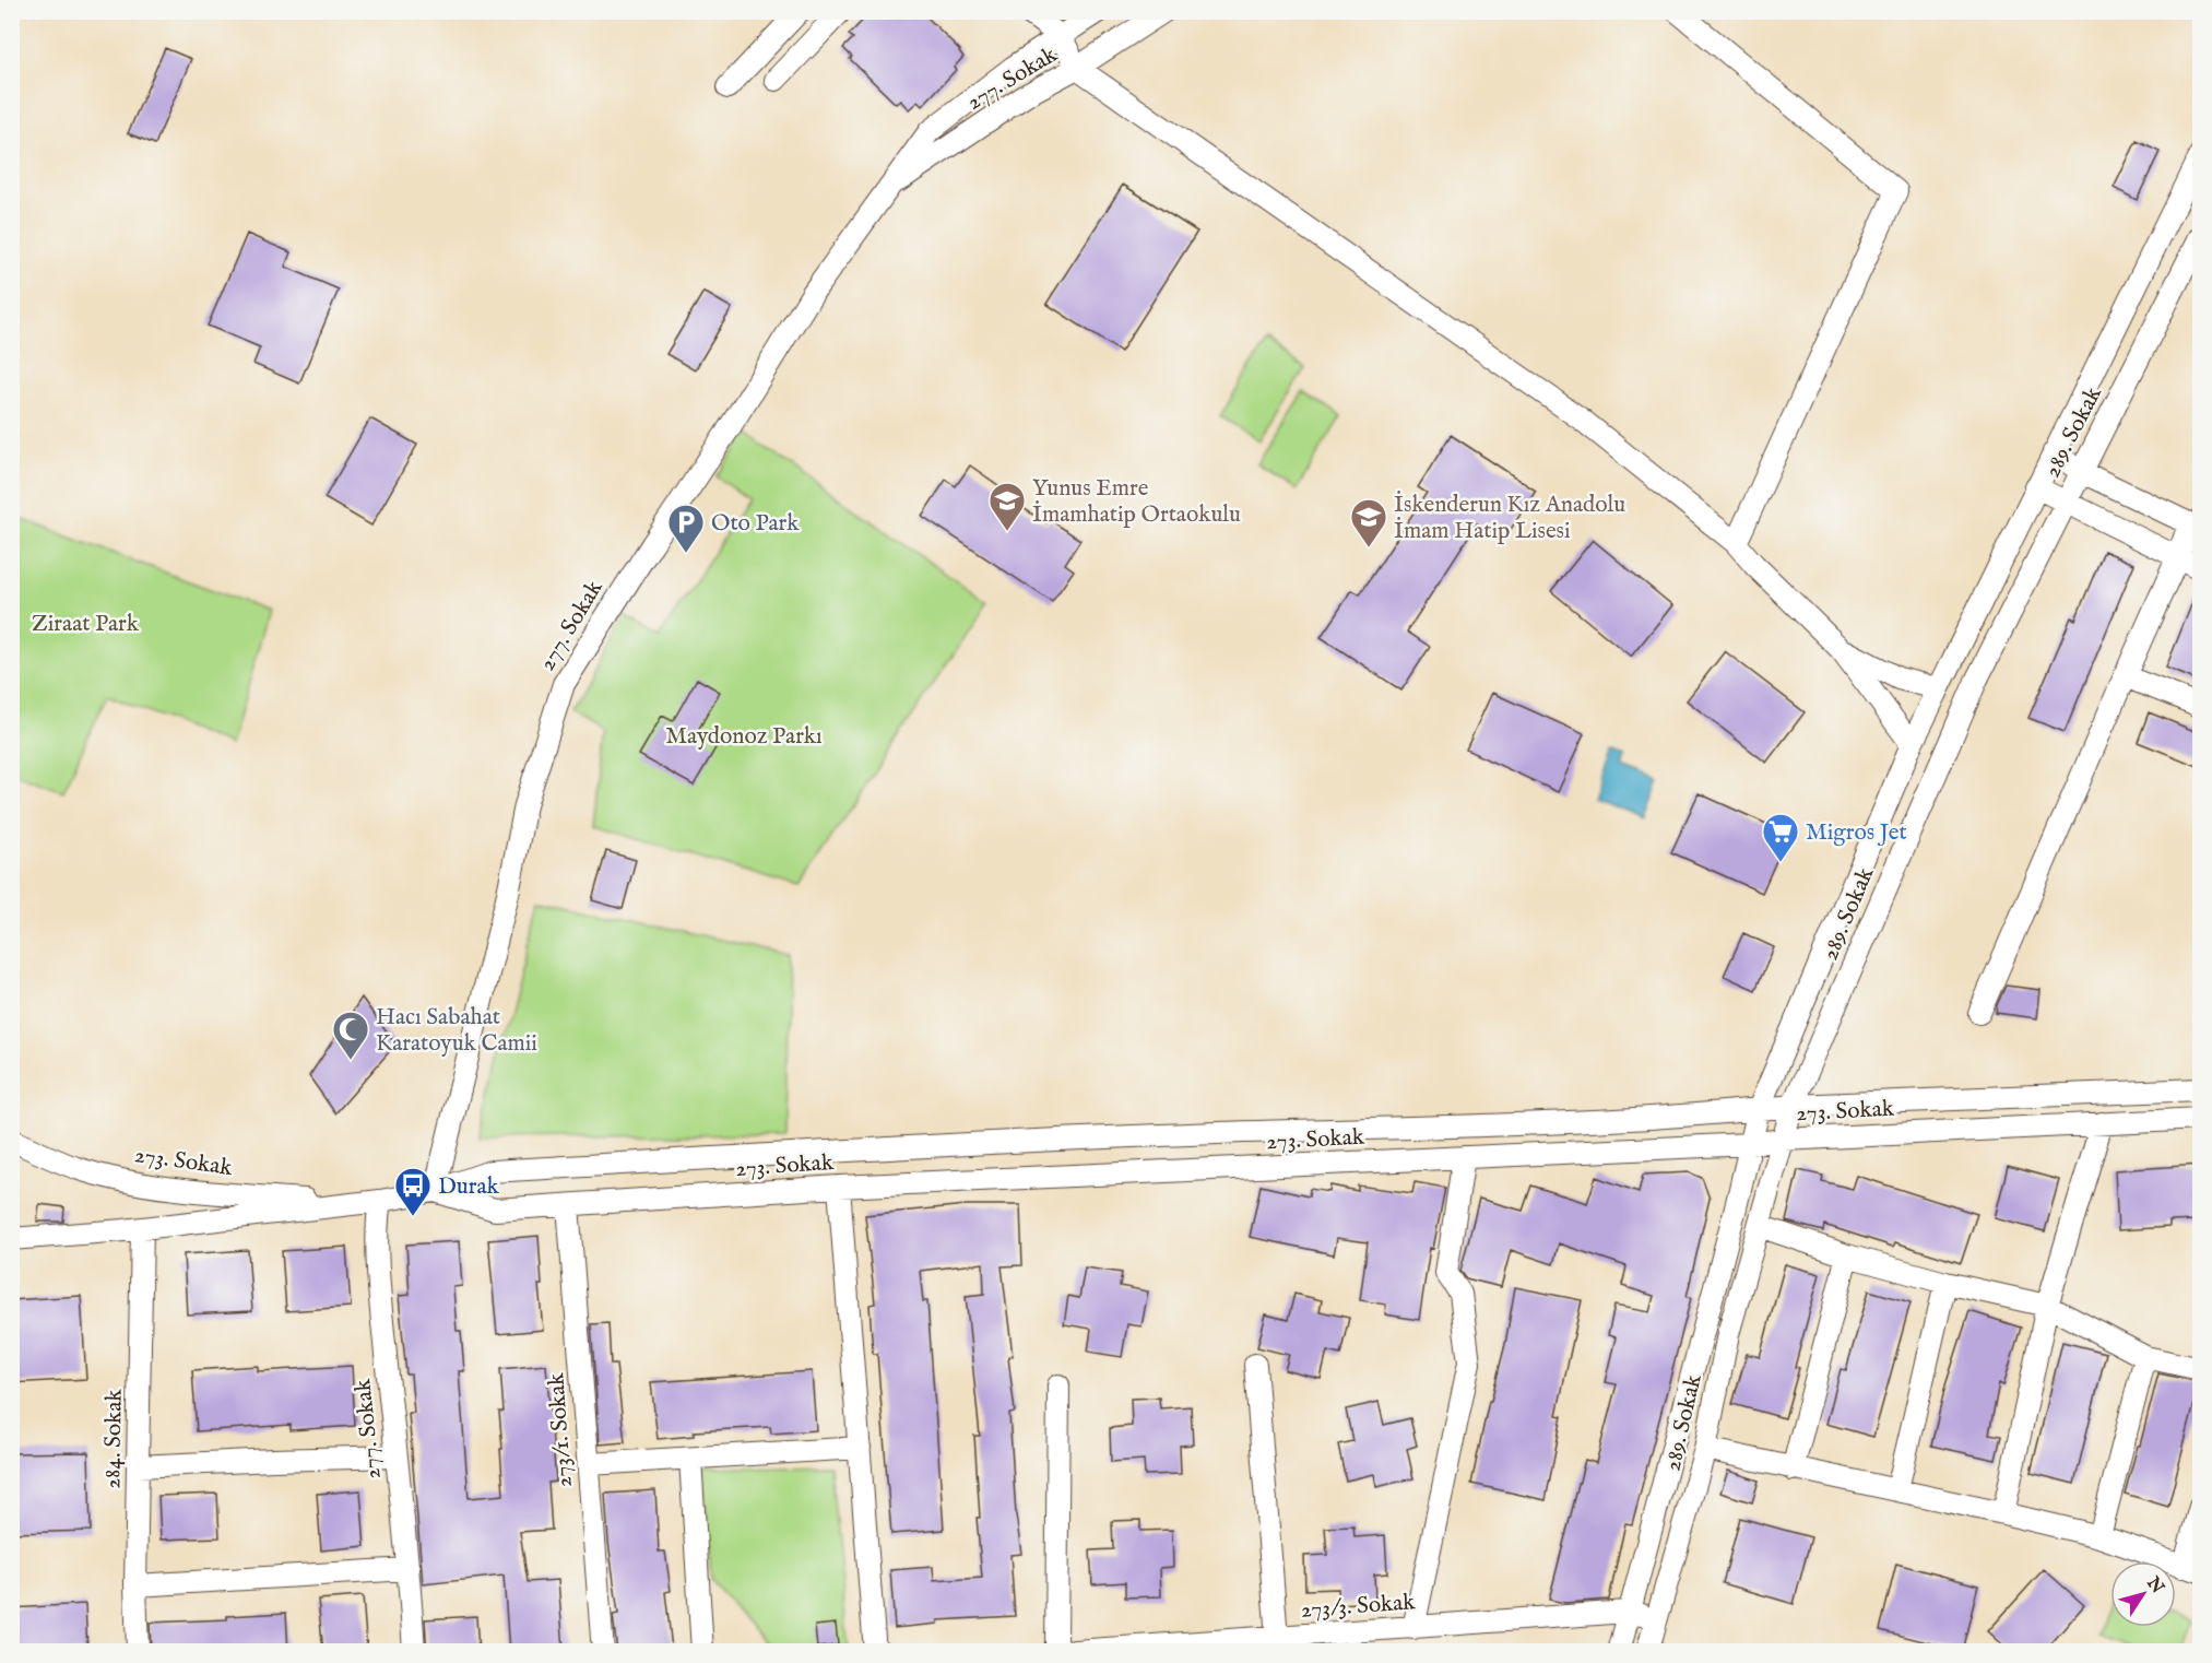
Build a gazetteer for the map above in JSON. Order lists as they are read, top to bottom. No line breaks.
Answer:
{"streets":{"street":["277. Sokak","289. Sokak","273. Sokak","273/1. Sokak","284. Sokak","273/3. Sokak"]},"crossings":[["277. Sokak","273. Sokak"],["289. Sokak","273. Sokak"],["289. Sokak","273/3. Sokak"],["273. Sokak","273/1. Sokak"],["273. Sokak","284. Sokak"]],"parks":["Ziraat Park","Maydonoz Parkı"],"places":{"school or university":["Yunus Emre İmamhatip Ortaokulu","İskenderun Kız Anadolu İmam Hatip Lisesi"],"parking":["Oto Park"],"supermarket":["Migros Jet"],"mosque":["Hacı Sabahat Karatoyuk Camii"],"bus stop":["Durak"]},"north":"top right"}
